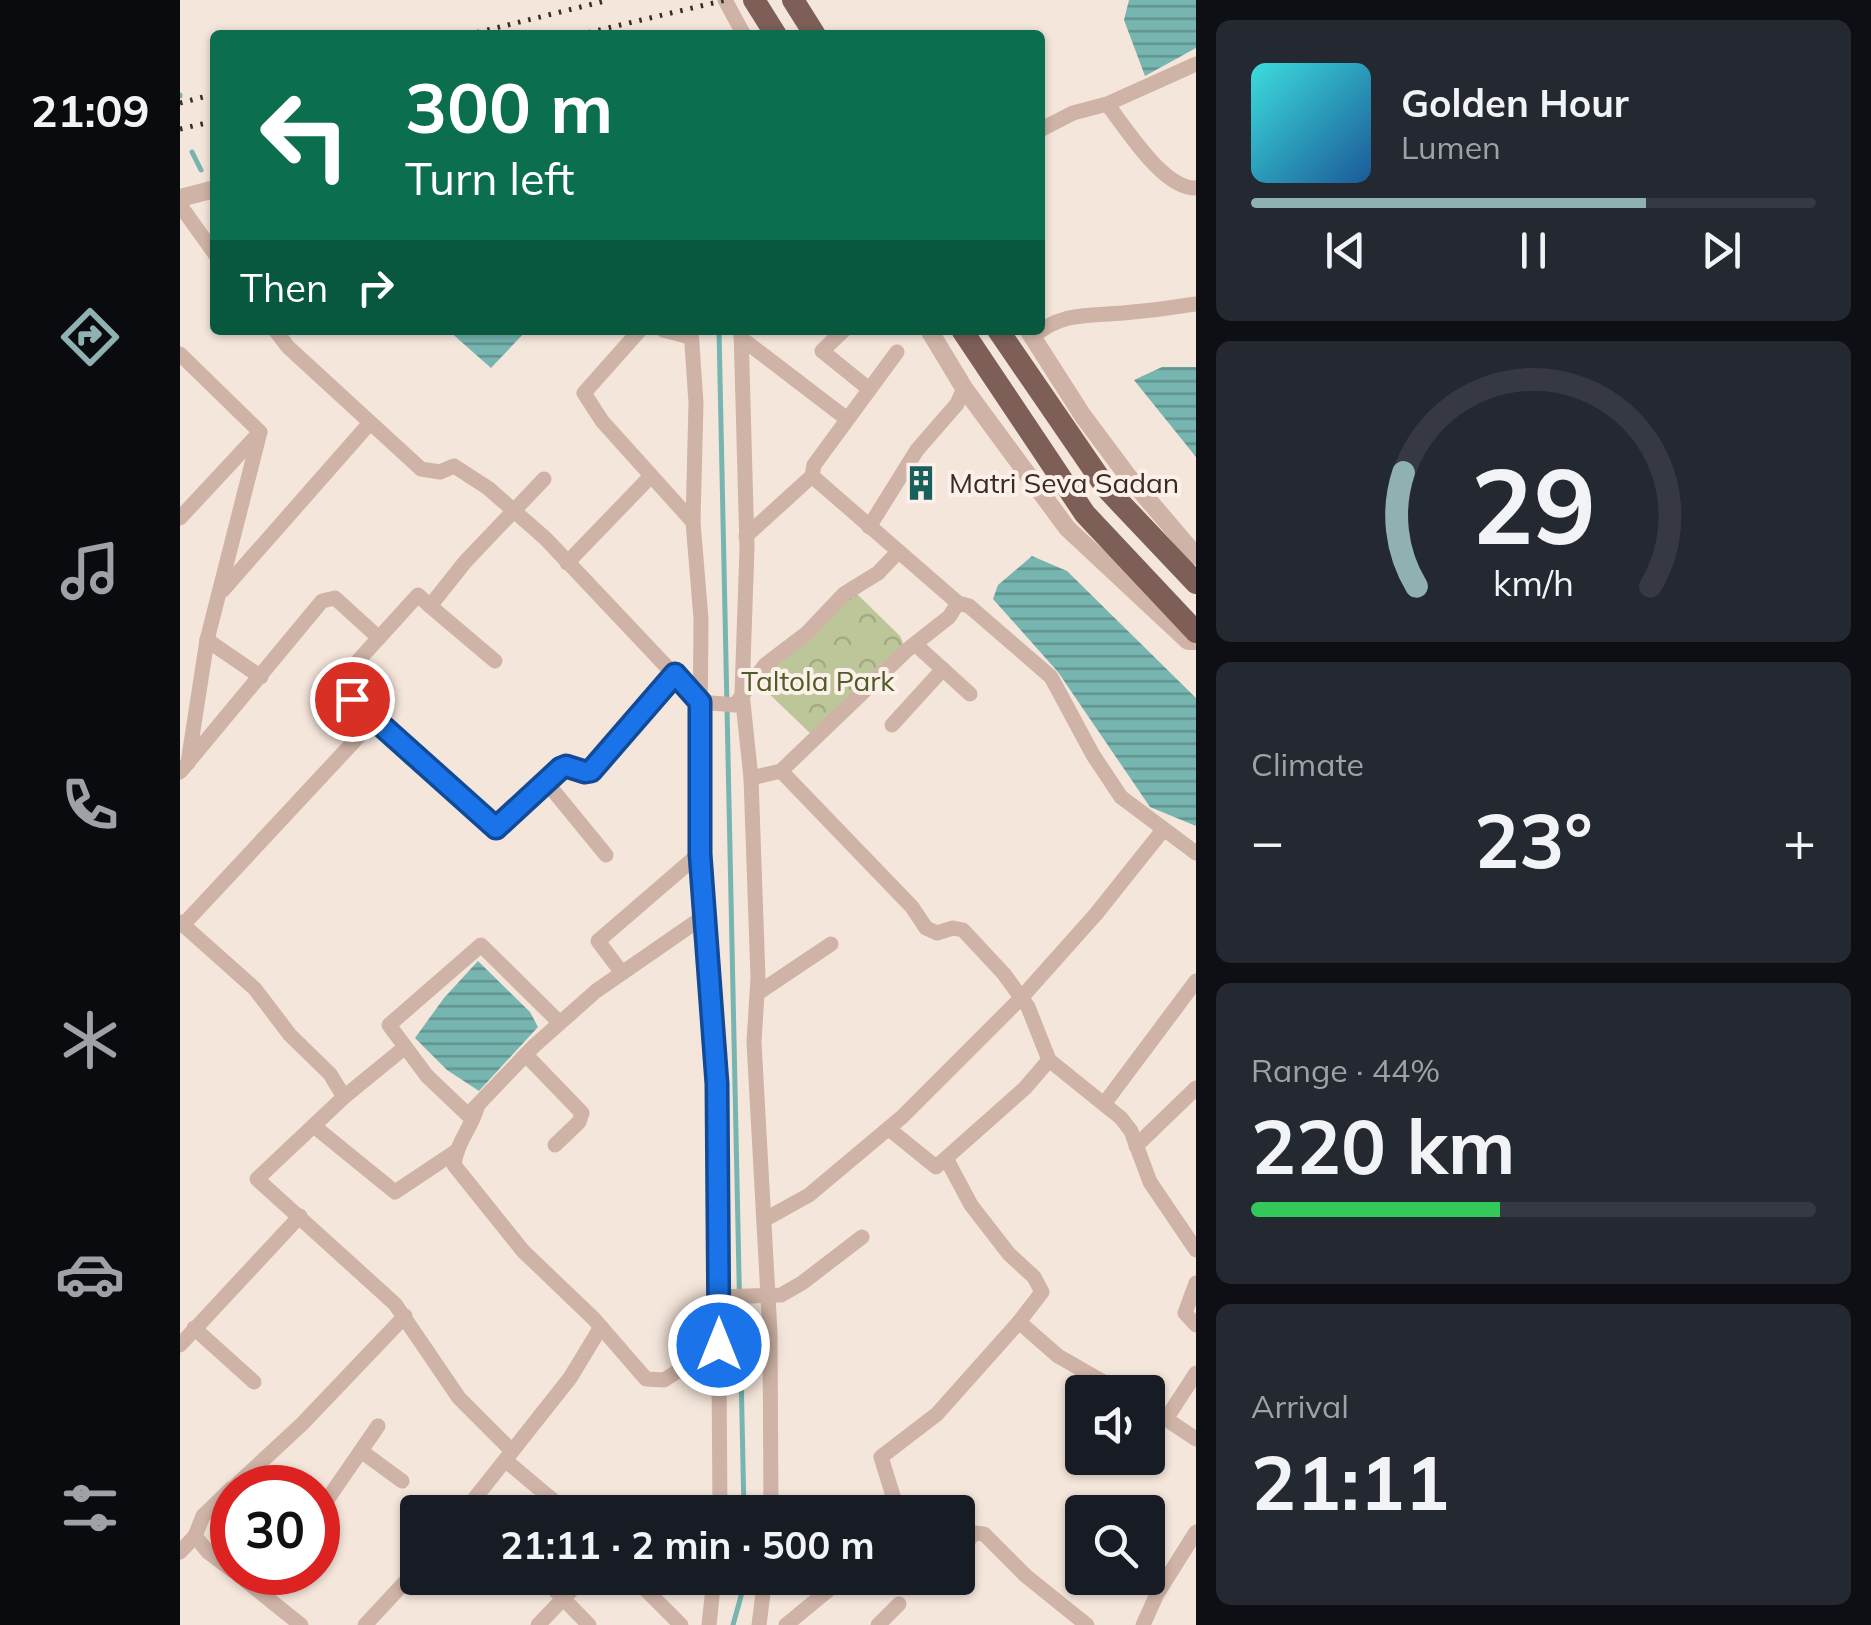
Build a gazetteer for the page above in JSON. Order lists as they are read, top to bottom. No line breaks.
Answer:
{"parks":["Taltola Park"],"places":{"building":["Matri Seva Sadan"]},"page":{"tabs":"21:09","turn":["300 m","Turn left"],"song":["Golden Hour","Lumen"],"then":"Then","tile":["Climate",["Range · 44%","220 km"],["Arrival","21:11"]],"heat":["−","23°","+"],"limit":"30","trip":"21:11 · 2 min · 500 m","gauge":["29","km/h"]}}
